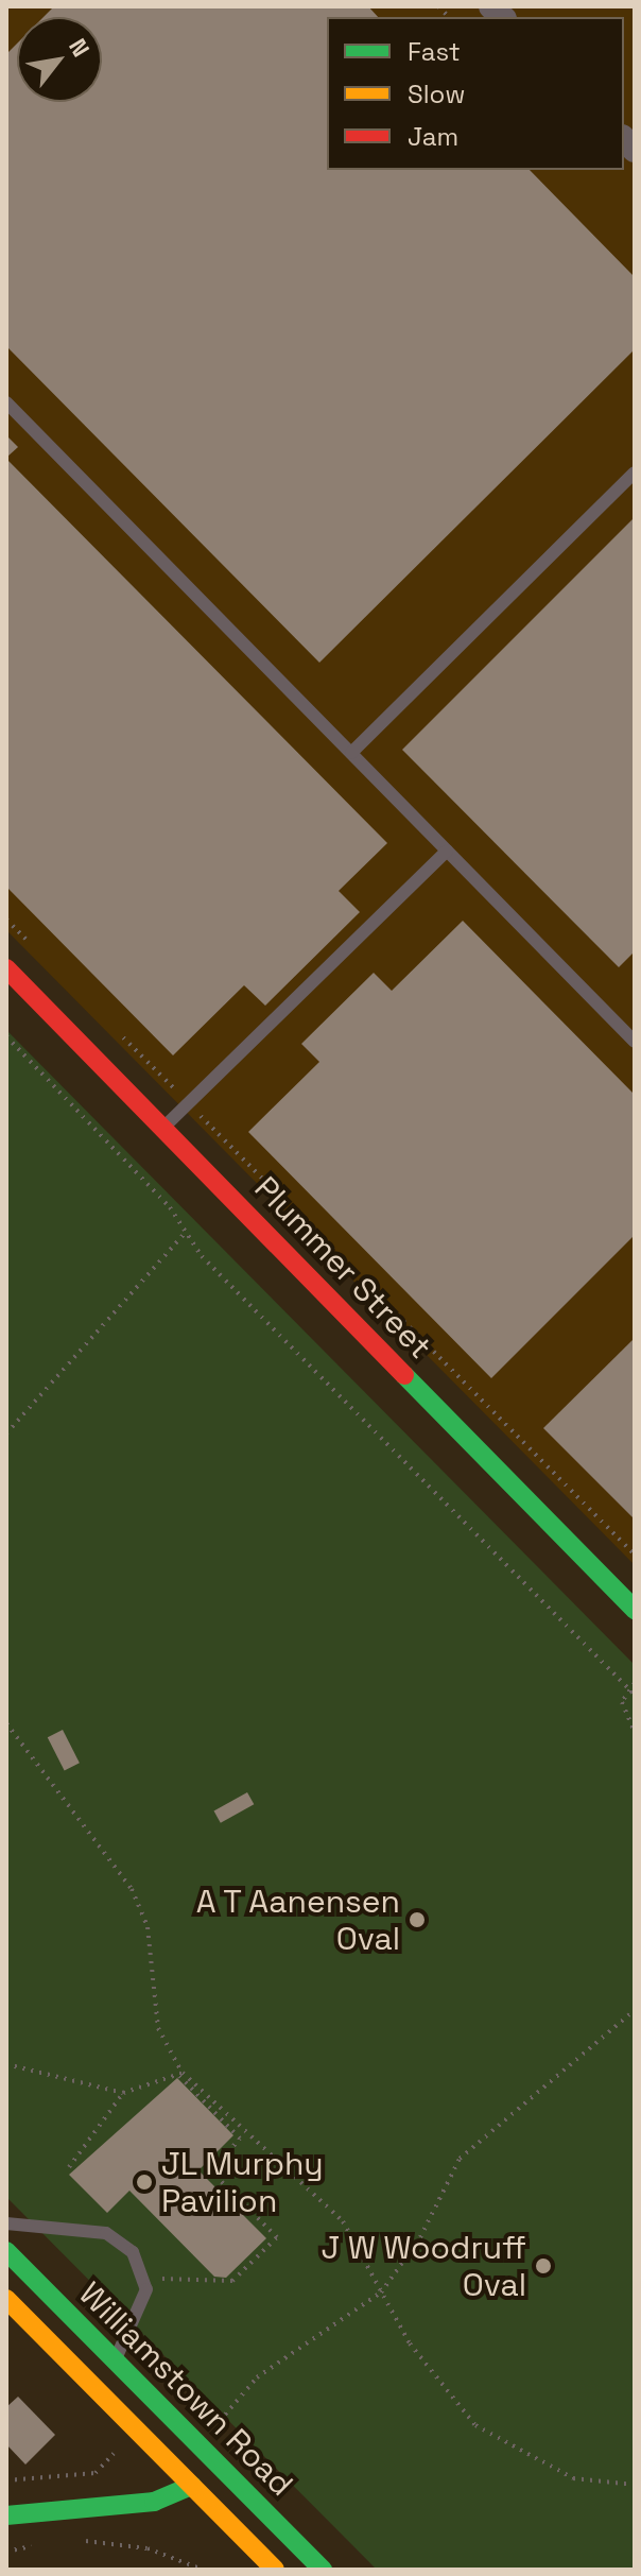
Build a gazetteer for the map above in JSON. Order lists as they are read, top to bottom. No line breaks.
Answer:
{"streets":{"main road":["Plummer Street","Williamstown Road"]},"places":["A T Aanensen Oval","JL Murphy Pavilion","J W Woodruff Oval"],"legend":["Fast","Slow","Jam"],"north":"top right"}
